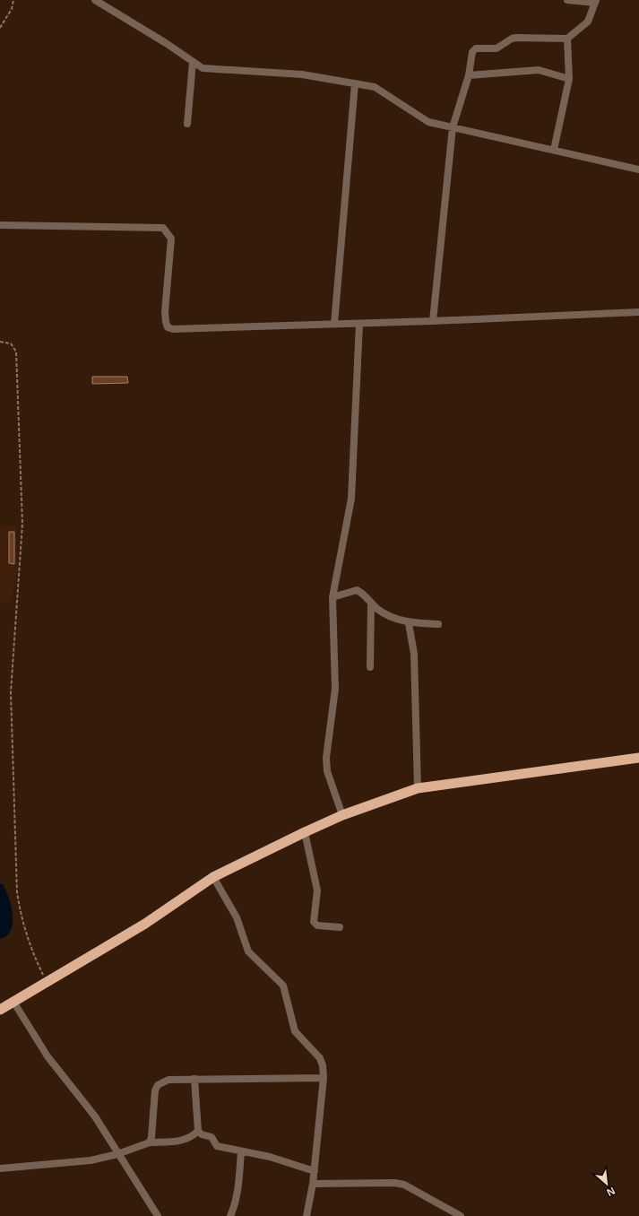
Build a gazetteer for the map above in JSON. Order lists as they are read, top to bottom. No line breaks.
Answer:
{"north":"bottom right"}
